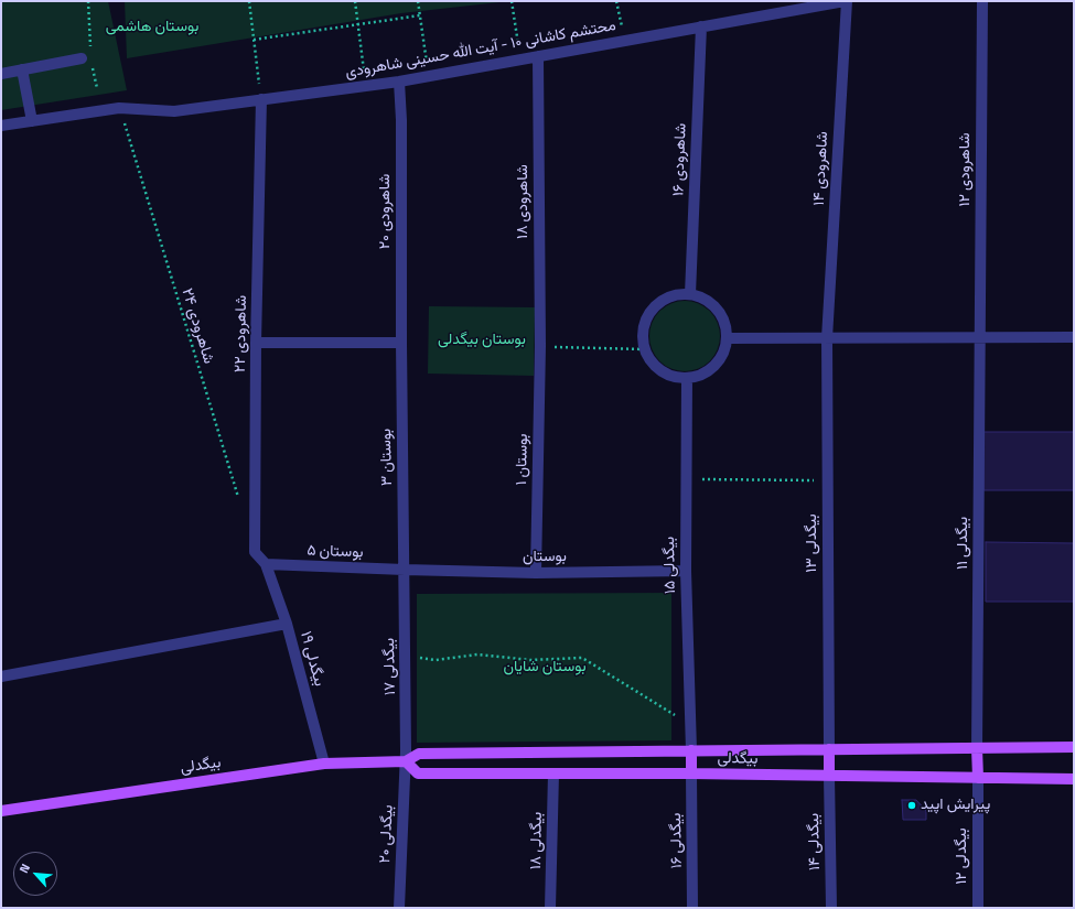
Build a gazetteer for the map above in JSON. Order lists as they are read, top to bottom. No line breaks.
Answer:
{"streets":{"main road":["بیگدلی"],"street":["محتشم کاشانی ۱۰ - آیت الله حسینی شاهرودی","شاهرودی ۱۶","شاهرودی ۱۴","شاهرودی ۱۲","شاهرودی ۱۸","شاهرودی ۲۰","شاهرودی ۲۲","بوستان ۳","بوستان ۱","بیگدلی ۱۳","بیگدلی ۱۱","بوستان ۵","بوستان","بیگدلی ۱۵","بیگدلی ۱۹","بیگدلی ۱۷","بیگدلی ۲۰","بیگدلی ۱۸","بیگدلی ۱۶","بیگدلی ۱۴","بیگدلی ۱۲"],"path":["شاهرودی ۲۴"]},"crossings":[["محتشم کاشانی ۱۰ - آیت الله حسینی شاهرودی","شاهرودی ۱۶"],["محتشم کاشانی ۱۰ - آیت الله حسینی شاهرودی","شاهرودی ۱۴"],["محتشم کاشانی ۱۰ - آیت الله حسینی شاهرودی","شاهرودی ۱۸"],["محتشم کاشانی ۱۰ - آیت الله حسینی شاهرودی","شاهرودی ۲۰"],["محتشم کاشانی ۱۰ - آیت الله حسینی شاهرودی","شاهرودی ۲۴"],["محتشم کاشانی ۱۰ - آیت الله حسینی شاهرودی","شاهرودی ۲۲"],["شاهرودی ۱۶","بیگدلی ۱۵"],["شاهرودی ۱۴","بیگدلی ۱۳"],["شاهرودی ۱۲","بیگدلی ۱۱"],["شاهرودی ۱۸","بوستان ۱"],["شاهرودی ۲۰","بوستان ۳"],["شاهرودی ۲۲","بوستان ۵"],["شاهرودی ۲۲","بیگدلی ۱۹"],["بوستان ۳","بوستان ۵"],["بوستان ۳","بوستان"],["بوستان ۳","بیگدلی ۱۷"],["بوستان ۱","بوستان"],["بیگدلی ۱۳","بیگدلی"],["بیگدلی ۱۱","بیگدلی"],["بوستان ۵","بوستان"],["بوستان ۵","بیگدلی ۱۹"],["بوستان ۵","بیگدلی ۱۷"],["بوستان","بیگدلی ۱۵"],["بوستان","بیگدلی ۱۷"],["بیگدلی ۱۵","بیگدلی"],["بیگدلی ۱۹","بیگدلی"],["بیگدلی ۱۷","بیگدلی"],["بیگدلی ۱۷","بیگدلی ۲۰"],["بیگدلی","بیگدلی ۲۰"],["بیگدلی","بیگدلی ۱۸"],["بیگدلی","بیگدلی ۱۶"],["بیگدلی","بیگدلی ۱۴"],["بیگدلی","بیگدلی ۱۲"]],"parks":["بوستان هاشمی","بوستان بیگدلی","بوستان شایان"],"places":["پیرایش اپید"],"north":"top left"}
